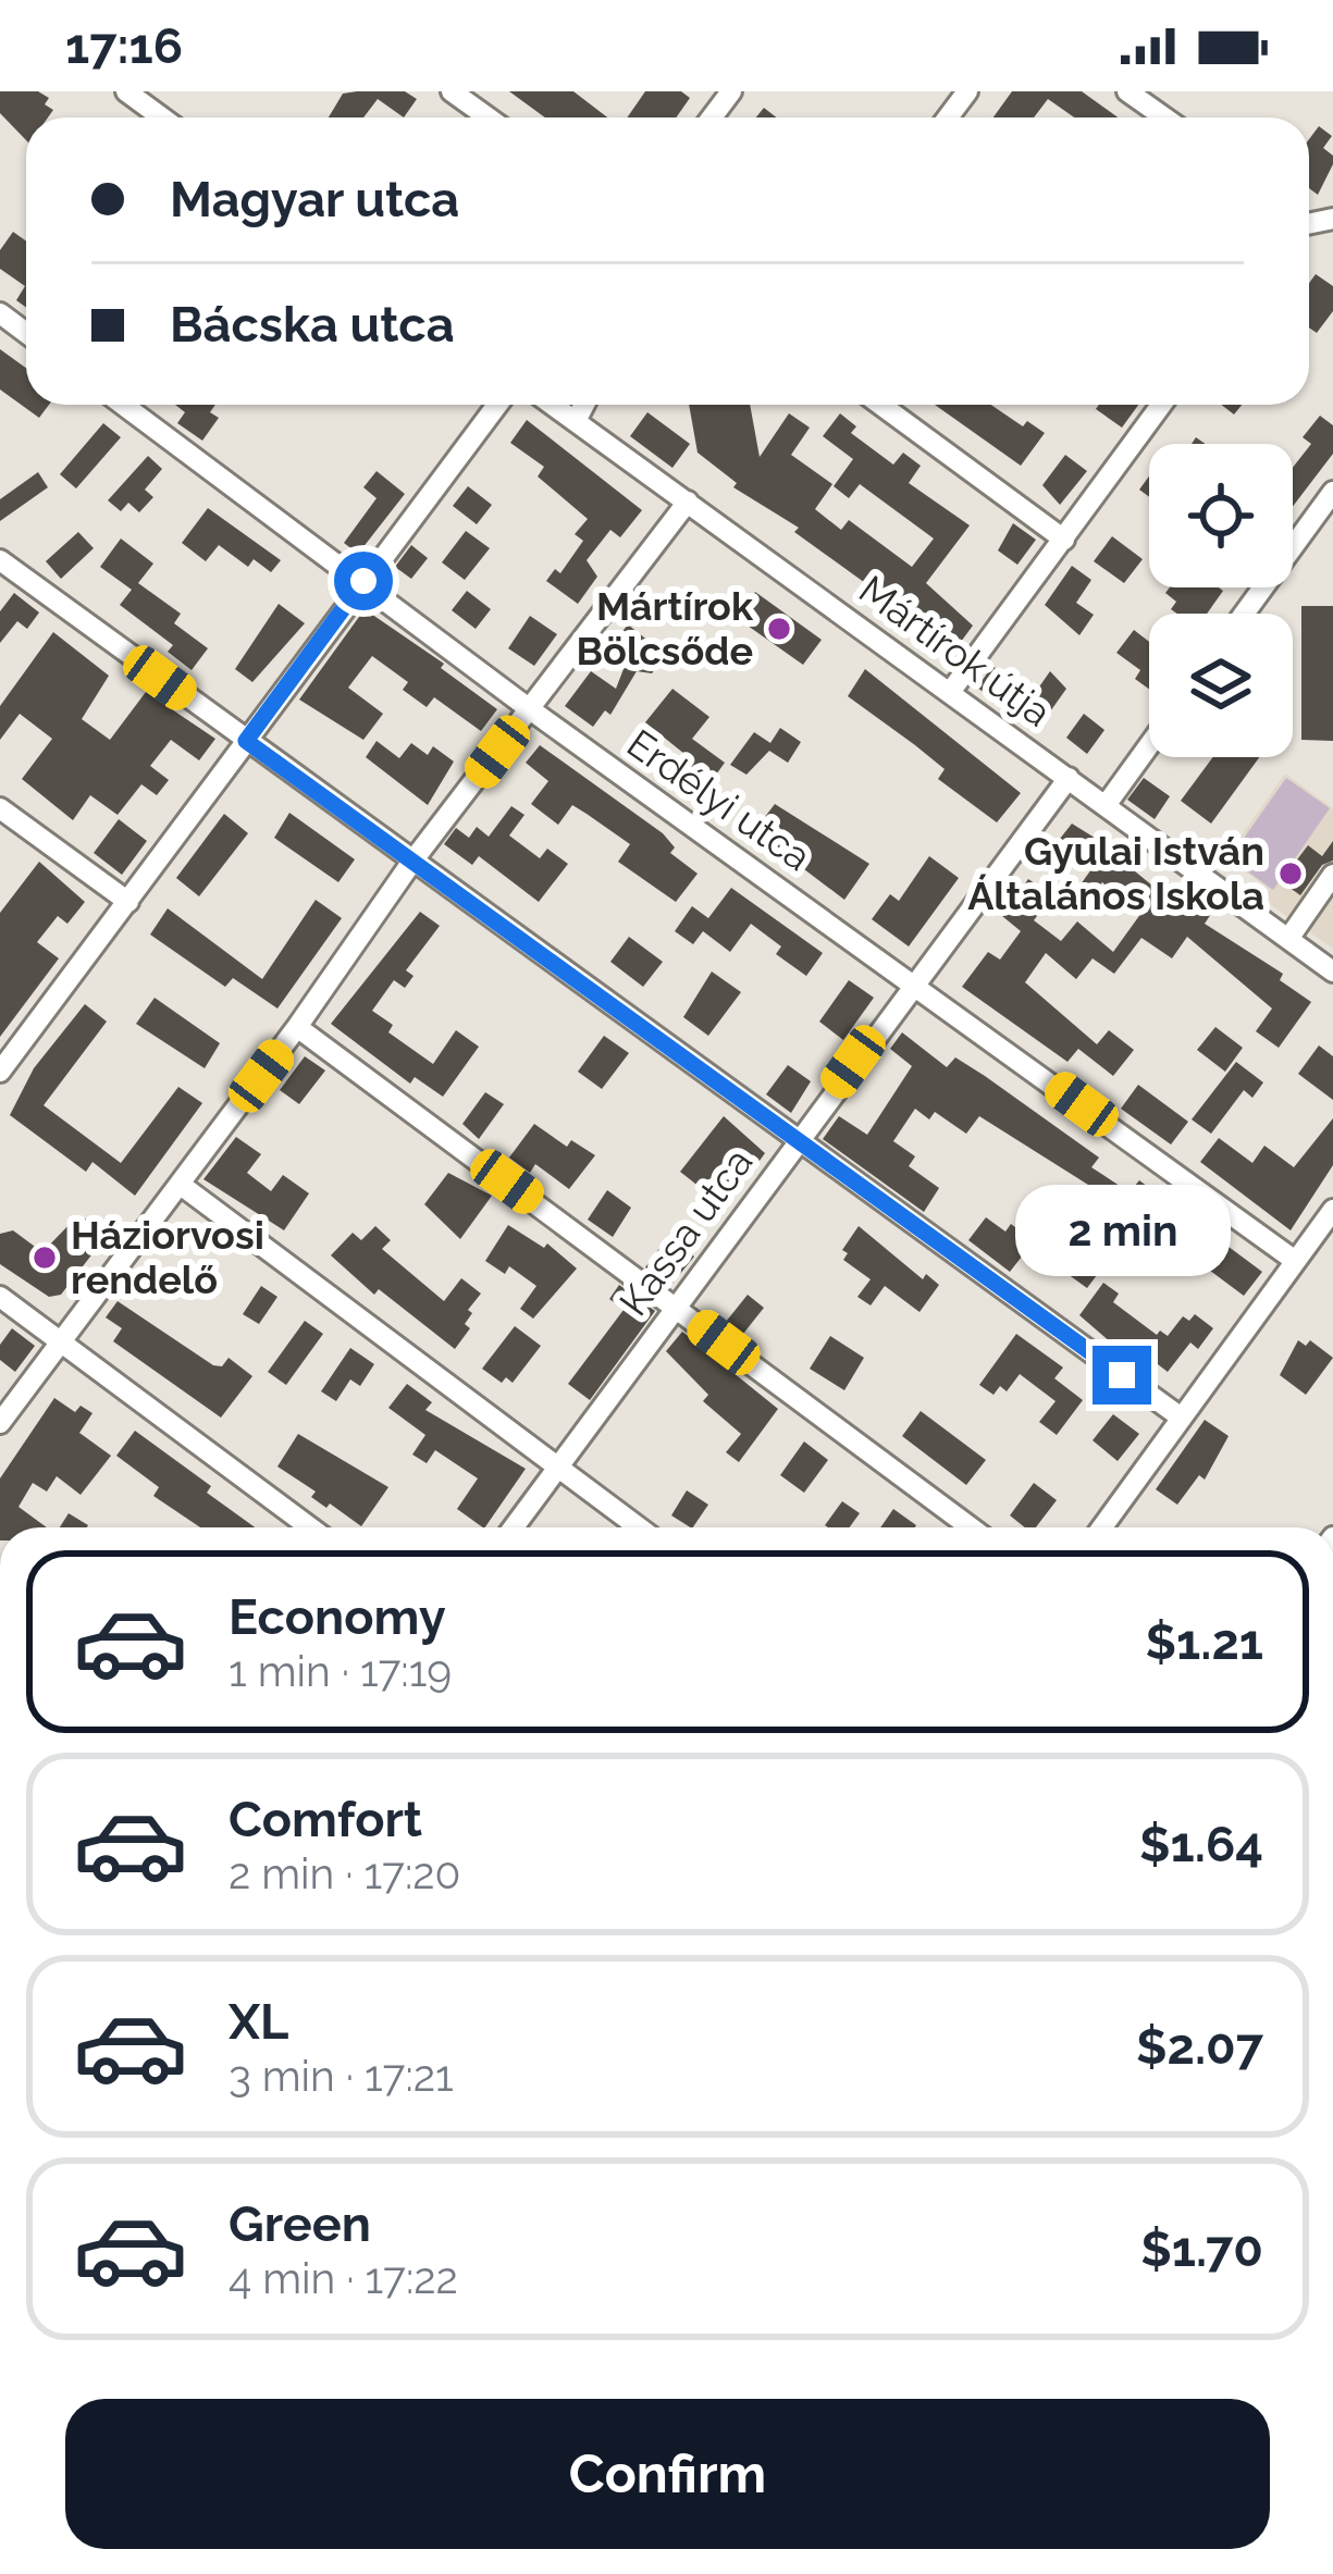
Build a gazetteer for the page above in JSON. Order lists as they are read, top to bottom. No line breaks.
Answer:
{"streets":{"street":["Mártírok útja","Erdélyi utca","Kassa utca"]},"crossings":[["Mártírok útja","Kassa utca"],["Erdélyi utca","Kassa utca"]],"places":["Mártírok Bölcsőde","Gyulai István Általános Iskola","Háziorvosi rendelő"],"page":{"status":"17:16","banner":["Magyar utca","Bácska utca"],"bubble":"2 min","list":[{"name":"Economy","note":"1 min · 17:19","value":"$1.21"},{"name":"Comfort","note":"2 min · 17:20","value":"$1.64"},{"name":"XL","note":"3 min · 17:21","value":"$2.07"},{"name":"Green","note":"4 min · 17:22","value":"$1.70"}],"buttons":"Confirm"}}
